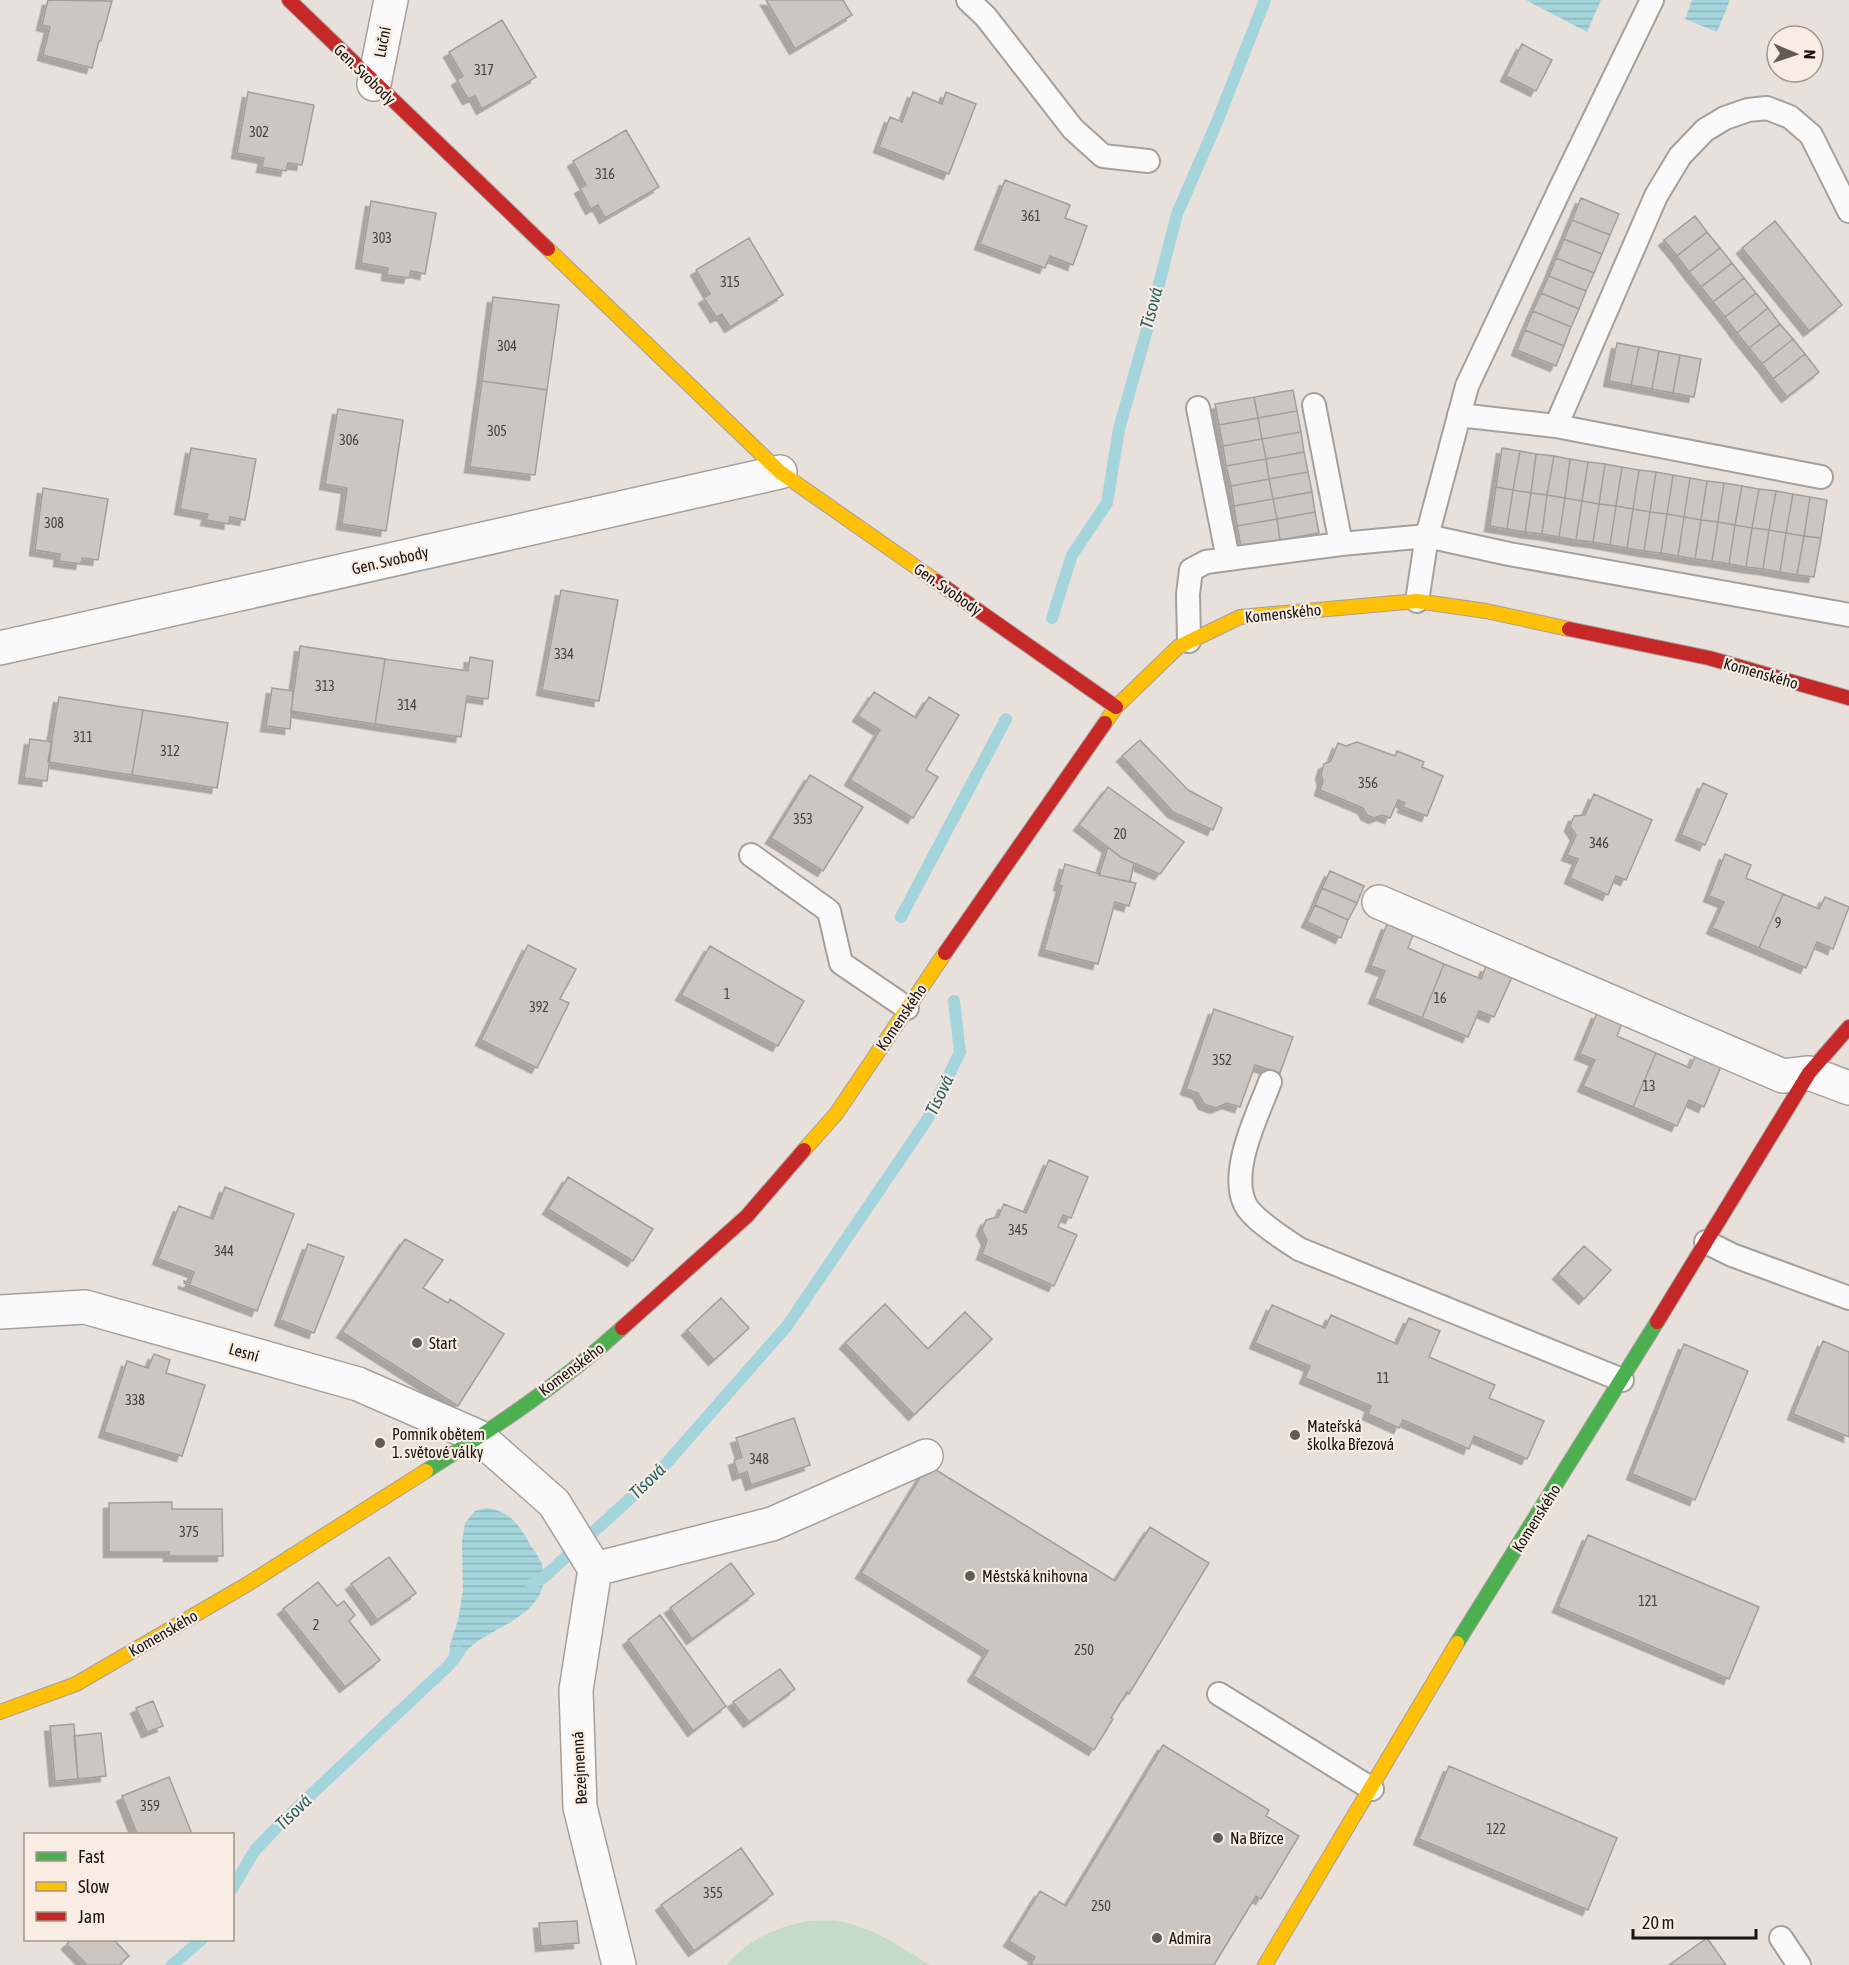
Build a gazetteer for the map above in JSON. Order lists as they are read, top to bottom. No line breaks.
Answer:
{"streets":{"street":["Luční","Gen. Svobody","Komenského","Lesní","Bezejmenná"]},"crossings":[["Luční","Gen. Svobody"],["Gen. Svobody","Komenského"],["Komenského","Lesní"]],"water":["Tisová"],"places":["Start","Mateřská školka Březová","Pomník obětem 1. světové války","Městská knihovna","Na Břízce","Admira"],"house_numbers":["317","302","316","361","303","315","304","305","306","308","334","313","314","311","312","356","353","20","346","9","1","16","392","352","13","345","344","11","338","348","375","121","2","250","359","122","355","250"],"legend":["Fast","Slow","Jam"],"scale_bar":"20 m","north":"right"}
